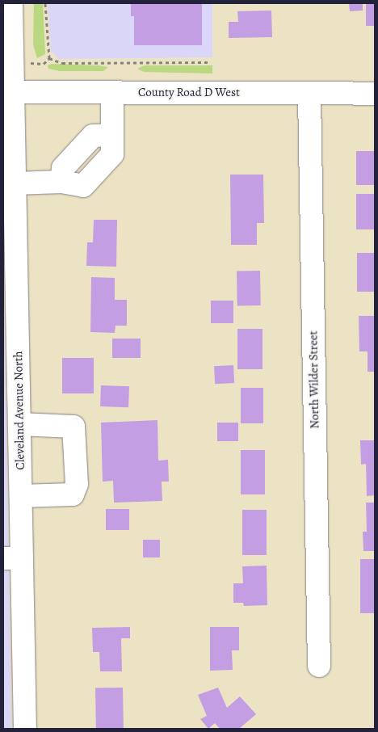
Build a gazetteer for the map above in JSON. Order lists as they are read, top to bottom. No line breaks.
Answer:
{"streets":{"street":["County Road D West","North Wilder Street","Cleveland Avenue North"]},"crossings":[["County Road D West","North Wilder Street"],["County Road D West","Cleveland Avenue North"]]}
